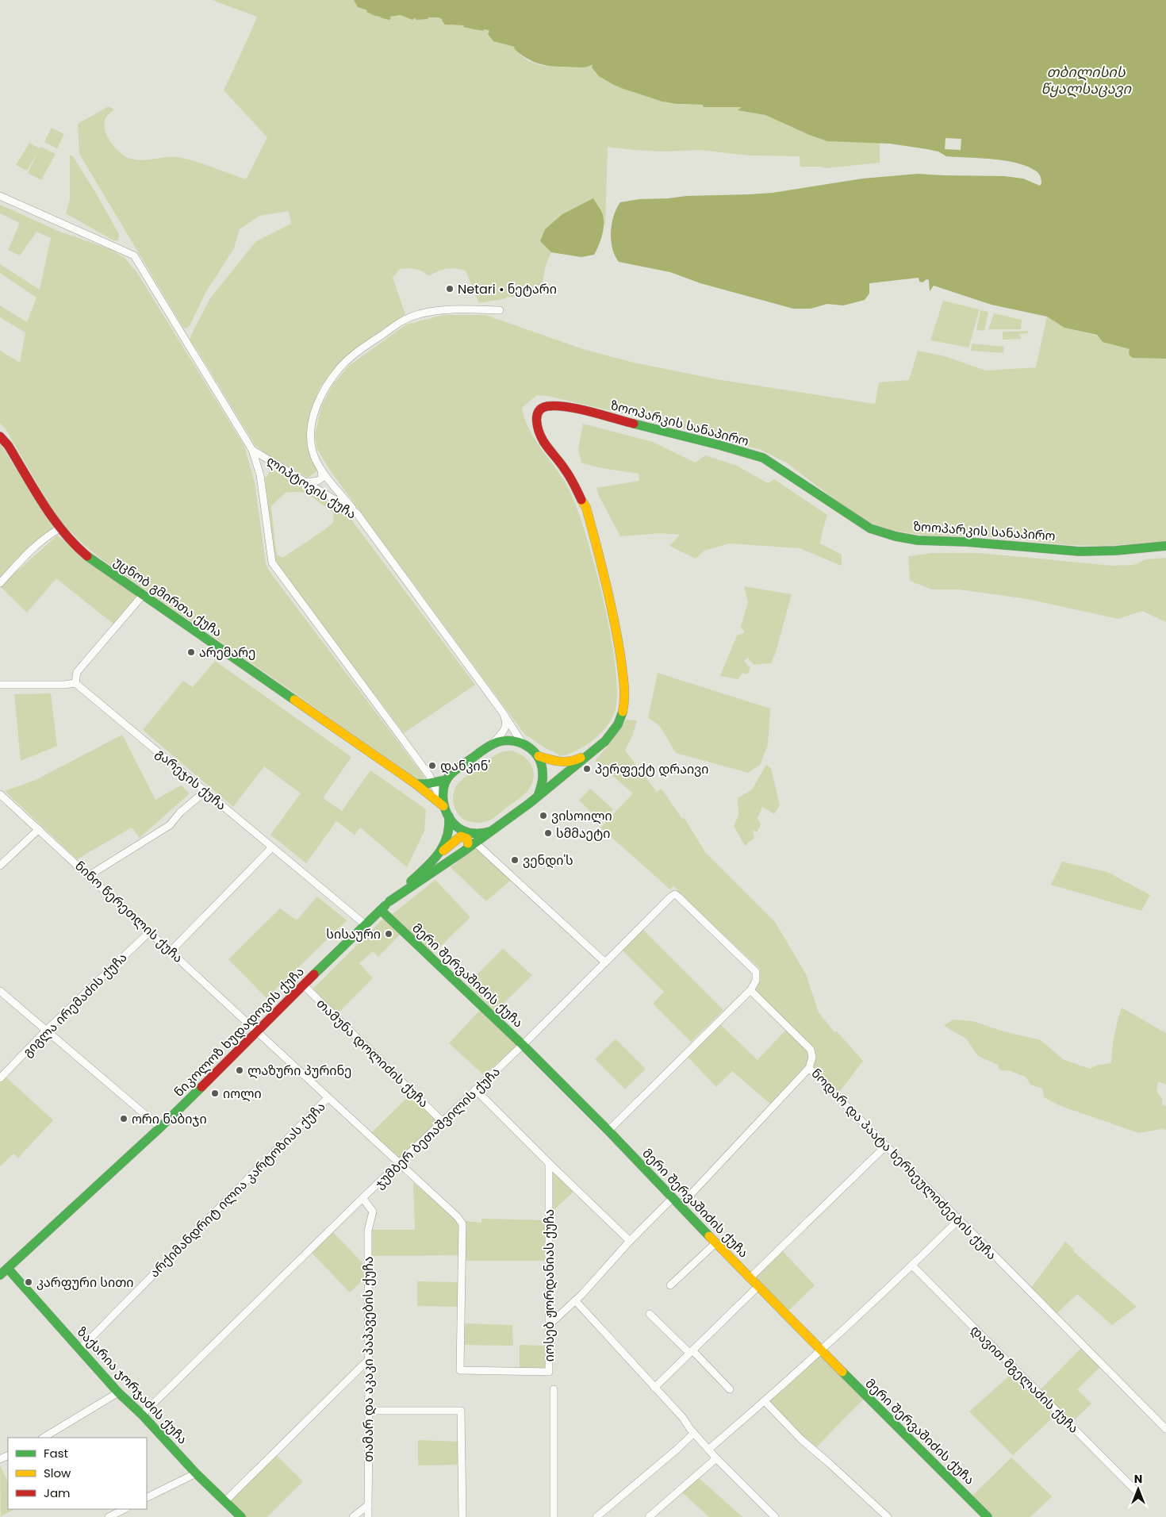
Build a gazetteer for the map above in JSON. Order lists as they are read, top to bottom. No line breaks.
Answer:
{"streets":{"main road":["ზოოპარკის სანაპირო","უცნობ გმირთა ქუჩა","მერი შერვაშიძის ქუჩა","ნიკოლოზ ხუდადოვის ქუჩა","ზაქარია ჯორჯაძის ქუჩა"],"street":["ლიპტოვის ქუჩა","გარეჯის ქუჩა","ნინო წერეთლის ქუჩა","გიგლა ირემაძის ქუჩა","თამუნა დოლიძის ქუჩა","ჯუმბერ ბეთაშვილის ქუჩა","ნოდარ და პაატა ხერხეულიძეების ქუჩა","არქიმანდრიტ ილია კარტოზიას ქუჩა","იოსებ ჟორდანიას ქუჩა","თამარ და აკაკი პაპავების ქუჩა","დავით მგელაძის ქუჩა"]},"crossings":[["ზოოპარკის სანაპირო","ნიკოლოზ ხუდადოვის ქუჩა"],["ლიპტოვის ქუჩა","უცნობ გმირთა ქუჩა"],["ლიპტოვის ქუჩა","ნიკოლოზ ხუდადოვის ქუჩა"],["უცნობ გმირთა ქუჩა","ნიკოლოზ ხუდადოვის ქუჩა"],["გარეჯის ქუჩა","ნიკოლოზ ხუდადოვის ქუჩა"],["ნინო წერეთლის ქუჩა","გიგლა ირემაძის ქუჩა"],["ნინო წერეთლის ქუჩა","ნიკოლოზ ხუდადოვის ქუჩა"],["ნინო წერეთლის ქუჩა","ჯუმბერ ბეთაშვილის ქუჩა"],["ნინო წერეთლის ქუჩა","არქიმანდრიტ ილია კარტოზიას ქუჩა"],["ნინო წერეთლის ქუჩა","იოსებ ჟორდანიას ქუჩა"],["მერი შერვაშიძის ქუჩა","ნიკოლოზ ხუდადოვის ქუჩა"],["მერი შერვაშიძის ქუჩა","ჯუმბერ ბეთაშვილის ქუჩა"],["ნიკოლოზ ხუდადოვის ქუჩა","თამუნა დოლიძის ქუჩა"],["ნიკოლოზ ხუდადოვის ქუჩა","ზაქარია ჯორჯაძის ქუჩა"],["თამუნა დოლიძის ქუჩა","ჯუმბერ ბეთაშვილის ქუჩა"],["ჯუმბერ ბეთაშვილის ქუჩა","იოსებ ჟორდანიას ქუჩა"],["ჯუმბერ ბეთაშვილის ქუჩა","თამარ და აკაკი პაპავების ქუჩა"],["ჯუმბერ ბეთაშვილის ქუჩა","ზაქარია ჯორჯაძის ქუჩა"],["არქიმანდრიტ ილია კარტოზიას ქუჩა","ზაქარია ჯორჯაძის ქუჩა"]],"water":["თბილისის წყალსაცავი"],"places":["Netari • ნეტარი","არემარე","დანკინ'","პერფექტ დრაივი","ვისოილი","სმმაეტი","ვენდი'ს","სისაური","ლაზური პურინე","იოლი","ორი ნაბიჯი","კარფური სითი"],"legend":["Fast","Slow","Jam"],"north":"top"}
